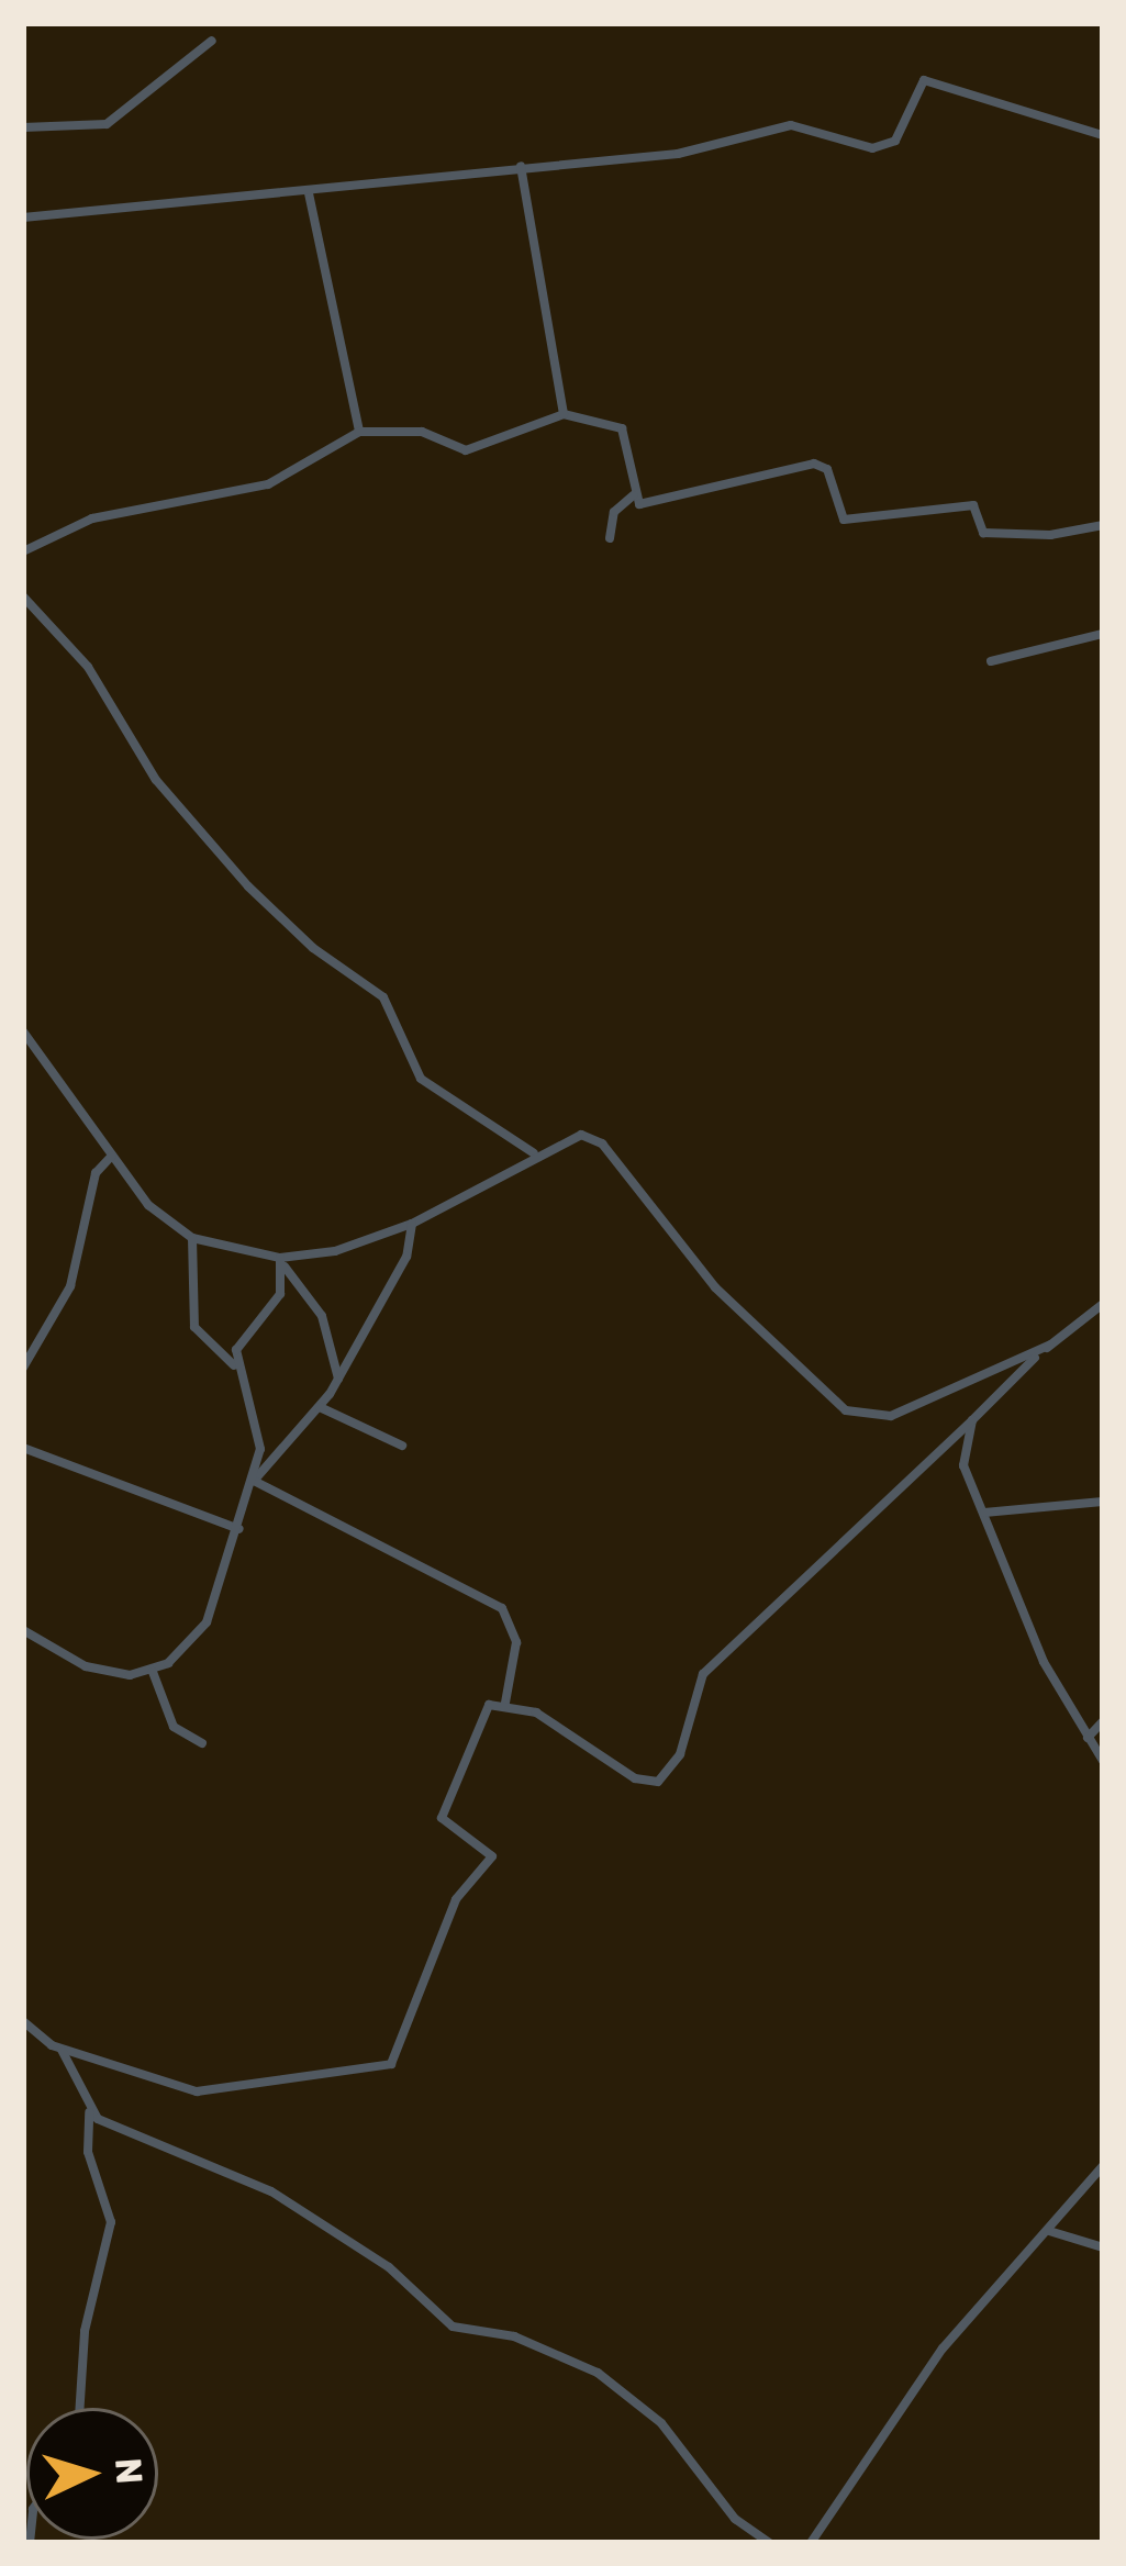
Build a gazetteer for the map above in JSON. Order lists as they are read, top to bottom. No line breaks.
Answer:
{"north":"right"}
